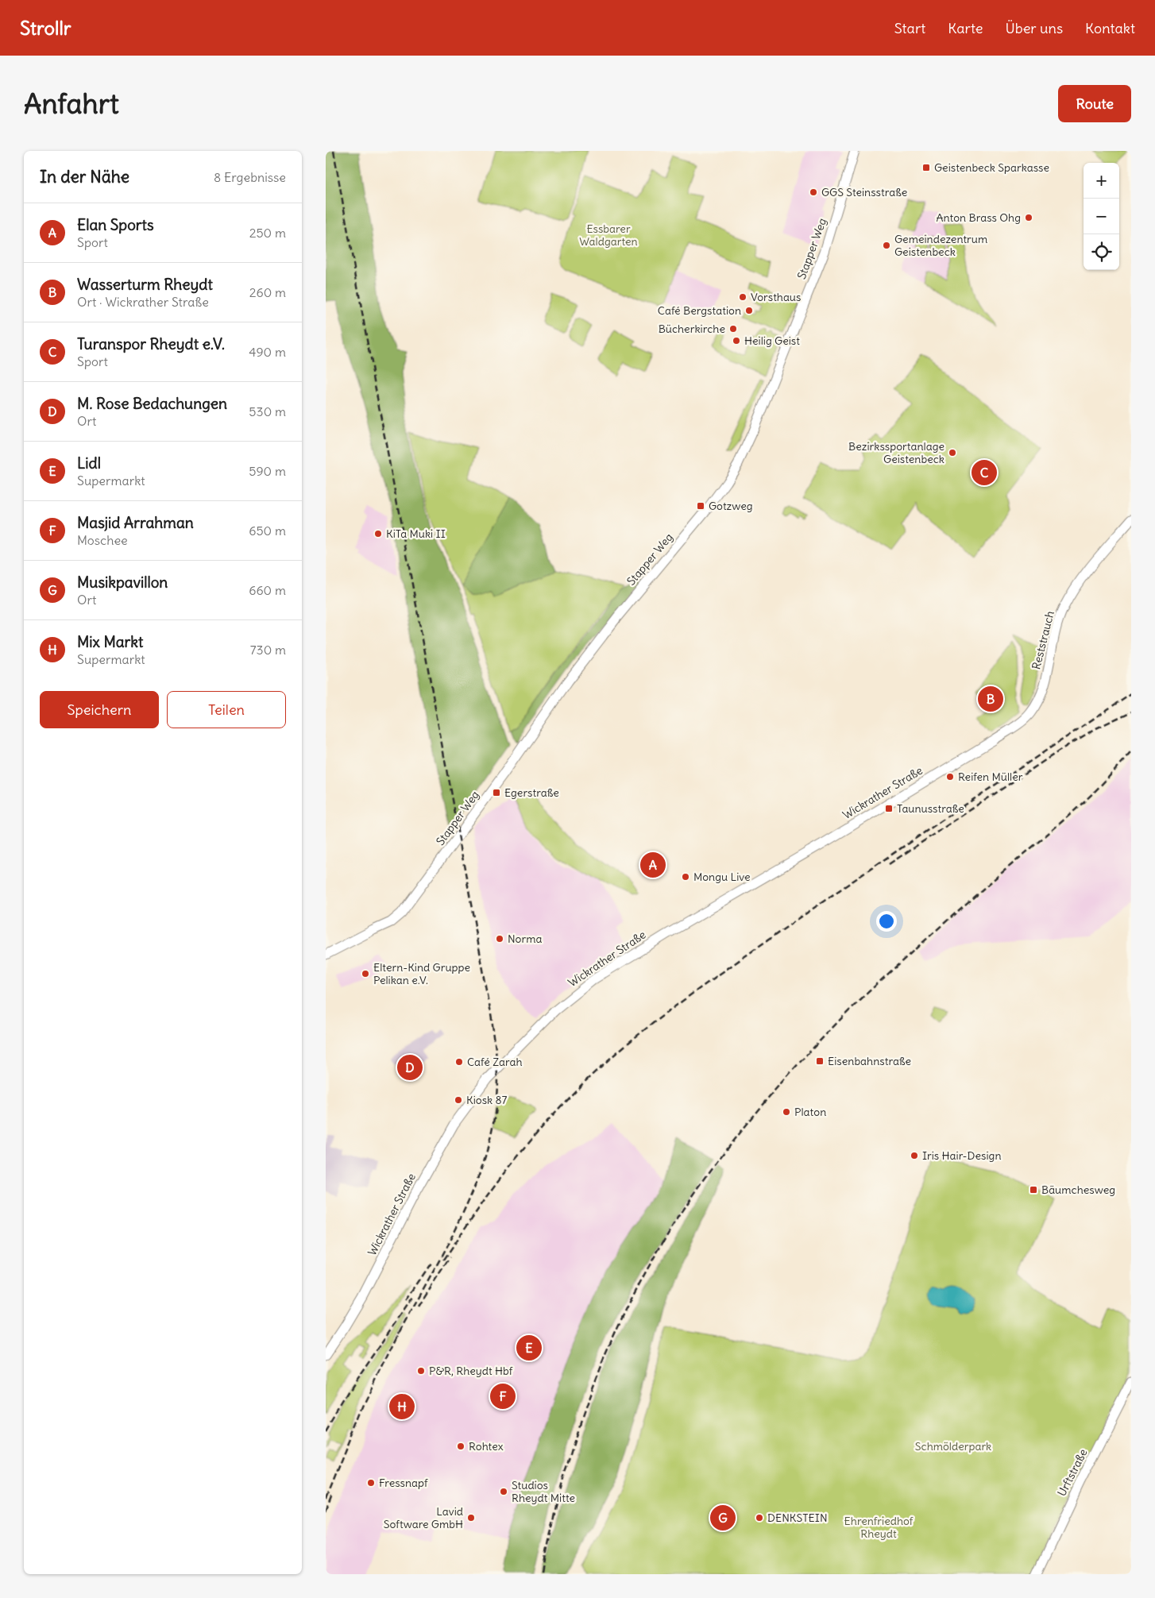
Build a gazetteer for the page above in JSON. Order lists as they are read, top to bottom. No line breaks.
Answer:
{"streets":{"main road":["Stapper Weg","Reststrauch","Wickrather Straße","Urftstraße"]},"crossings":[["Reststrauch","Wickrather Straße"]],"parks":["Essbarer Waldgarten","Schmölderpark","Ehrenfriedhof Rheydt"],"places":{"transit":["Geistenbeck Sparkasse","Gotzweg","Egerstraße","Taunusstraße","Eisenbahnstraße","Bäumchesweg"],"other":["GGS Steinsstraße","Anton Brass Ohg","Gemeindezentrum Geistenbeck","Vorsthaus","Café Bergstation","Bücherkirche","Heilig Geist","Bezirkssportanlage Geistenbeck","KiTa Muki II","Reifen Müller","Mongu Live","Norma","Eltern-Kind Gruppe Pelikan e.V.","Café Zarah","Kiosk 87","Platon","Iris Hair-Design","P&R, Rheydt Hbf","Rohtex","Fressnapf","Studios Rheydt Mitte","Lavid Software GmbH","DENKSTEIN"]},"page":{"header":"Strollr","nav":["Start","Karte","Über uns","Kontakt"],"buttons":["Route",["Speichern","Teilen"]],"title":"Anfahrt","heading":["In der Nähe","8 Ergebnisse"],"map_buttons":["+","−"],"list":[{"mark":"A","name":"Elan Sports","note":"Sport","value":"250 m"},{"mark":"B","name":"Wasserturm Rheydt","note":"Ort · Wickrather Straße","value":"260 m"},{"mark":"C","name":"Turanspor Rheydt e.V.","note":"Sport","value":"490 m"},{"mark":"D","name":"M. Rose Bedachungen","note":"Ort","value":"530 m"},{"mark":"E","name":"Lidl","note":"Supermarkt","value":"590 m"},{"mark":"F","name":"Masjid Arrahman","note":"Moschee","value":"650 m"},{"mark":"G","name":"Musikpavillon","note":"Ort","value":"660 m"},{"mark":"H","name":"Mix Markt","note":"Supermarkt","value":"730 m"}],"pins":["C","B","A","D","E","F","H","G"]}}
